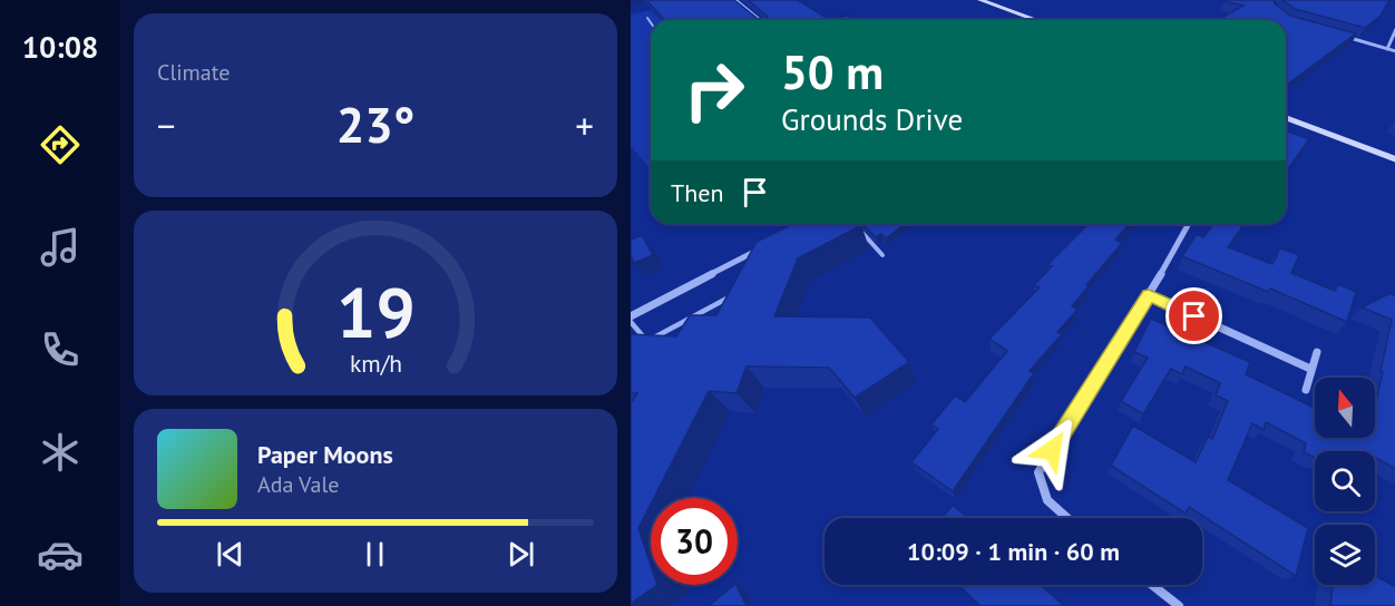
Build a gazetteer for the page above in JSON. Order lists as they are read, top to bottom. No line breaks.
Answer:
{"north":"top","page":{"tabs":"10:08","tile":"Climate","turn":["50 m","Grounds Drive"],"heat":["−","23°","+"],"then":"Then","song":["Paper Moons","Ada Vale"],"limit":"30","trip":"10:09 · 1 min · 60 m","gauge":["19","km/h"]}}
